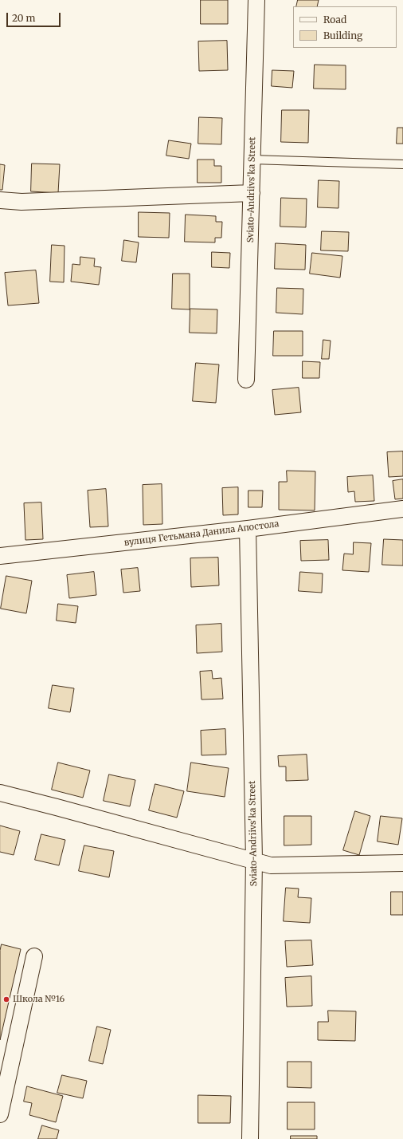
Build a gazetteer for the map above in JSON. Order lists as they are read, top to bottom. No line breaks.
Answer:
{"streets":{"street":["Sviato-Andriivs'ka Street","вулиця Гетьмана Данила Апостола"]},"crossings":[["Sviato-Andriivs'ka Street","вулиця Гетьмана Данила Апостола"]],"places":["Школа №16"],"legend":["Road","Building"],"scale_bar":"20 m"}
